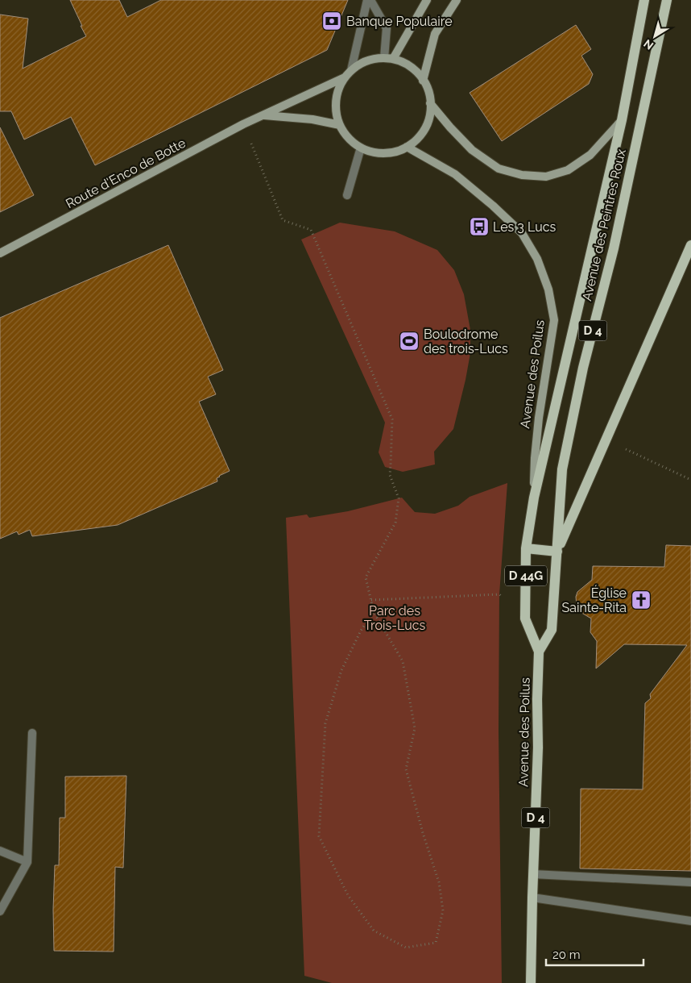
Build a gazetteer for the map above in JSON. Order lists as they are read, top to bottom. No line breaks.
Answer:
{"streets":{"main road":["Route d'Enco de Botte","Avenue des Peintres Roux","D 4","Avenue des Poilus","D 44G"]},"crossings":[["Route d'Enco de Botte","Avenue des Poilus"],["Avenue des Peintres Roux","Avenue des Poilus"],["Avenue des Peintres Roux","D 44G"],["Avenue des Poilus","D 44G"]],"parks":["Parc des Trois-Lucs"],"places":{"bank":["Banque Populaire"],"bus stop":["Les 3 Lucs"],"sports":["Boulodrome des trois-Lucs"],"church":["Église Sainte-Rita"]},"scale_bar":"20 m","north":"bottom left"}
